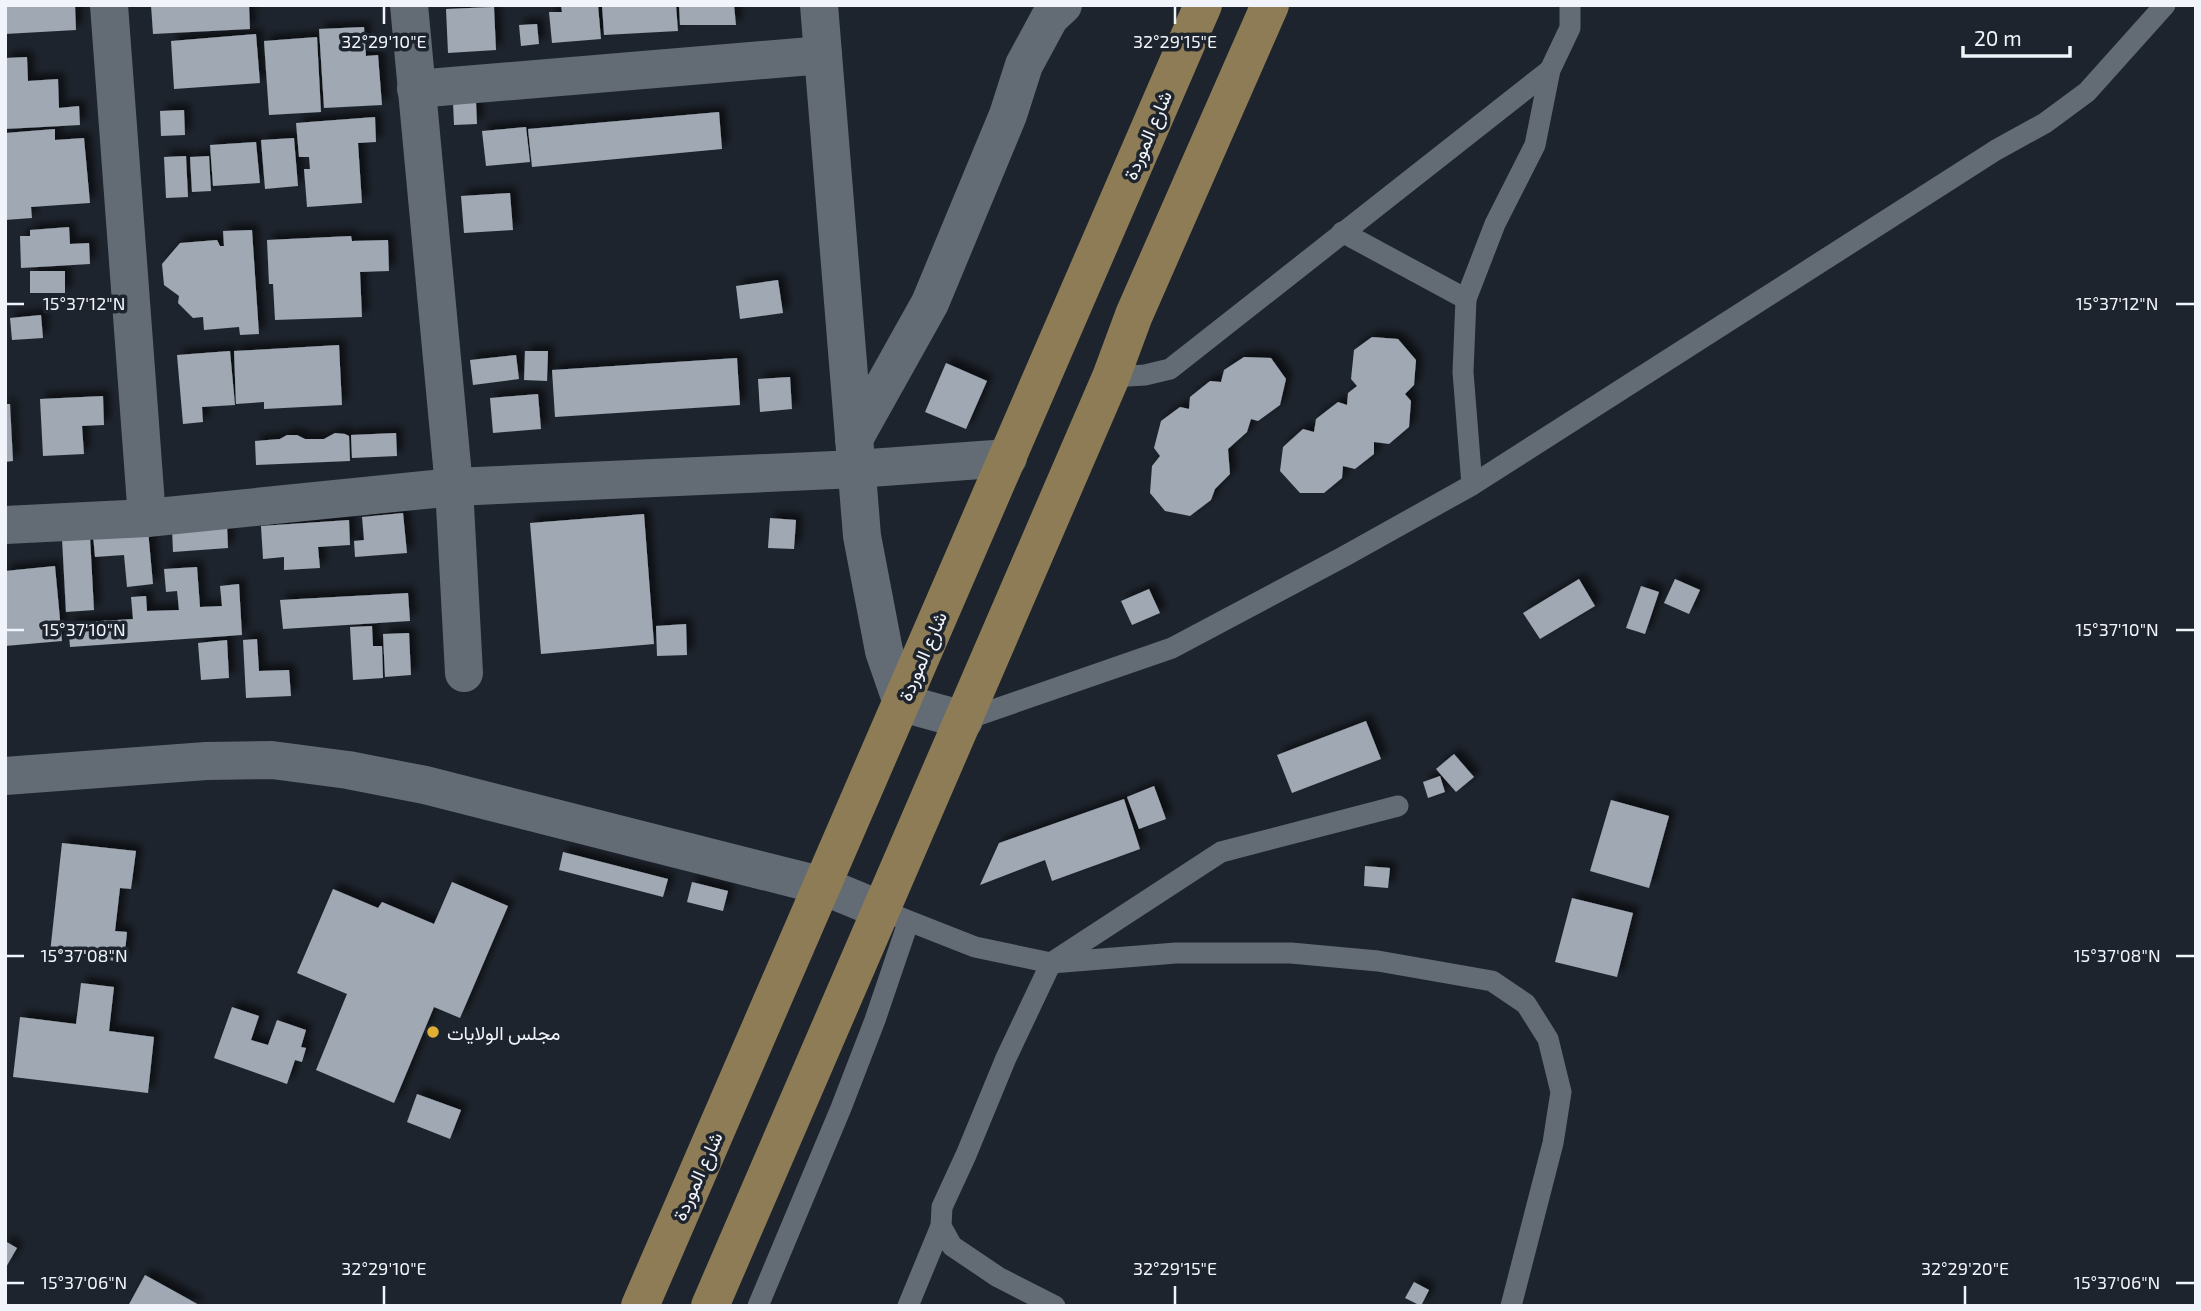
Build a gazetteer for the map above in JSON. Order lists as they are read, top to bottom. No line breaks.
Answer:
{"streets":{"main road":["شارع الموردة"]},"places":["مجلس الولايات"],"scale_bar":"20 m","coordinates":["32°29'10\"E","32°29'15\"E","15°37'12\"N","15°37'10\"N","15°37'08\"N","32°29'20\"E","15°37'06\"N"]}
